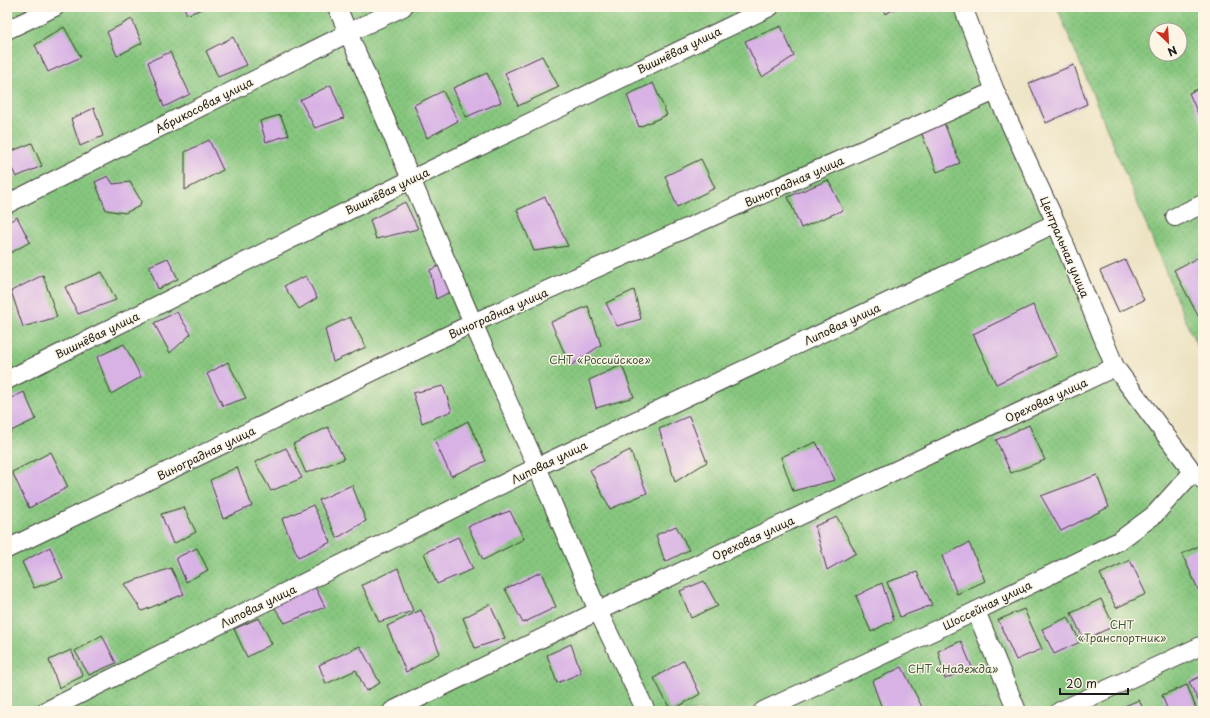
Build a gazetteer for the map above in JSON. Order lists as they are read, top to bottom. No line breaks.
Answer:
{"streets":{"street":["Вишнёвая улица","Абрикосовая улица","Виноградная улица","Центральная улица","Липовая улица","Ореховая улица","Шоссейная улица"]},"crossings":[["Виноградная улица","Центральная улица"],["Центральная улица","Липовая улица"],["Центральная улица","Ореховая улица"],["Центральная улица","Шоссейная улица"]],"parks":["СНТ «Российское»","СНТ «Транспортник»","СНТ «Надежда»"],"scale_bar":"20 m","north":"bottom right"}
